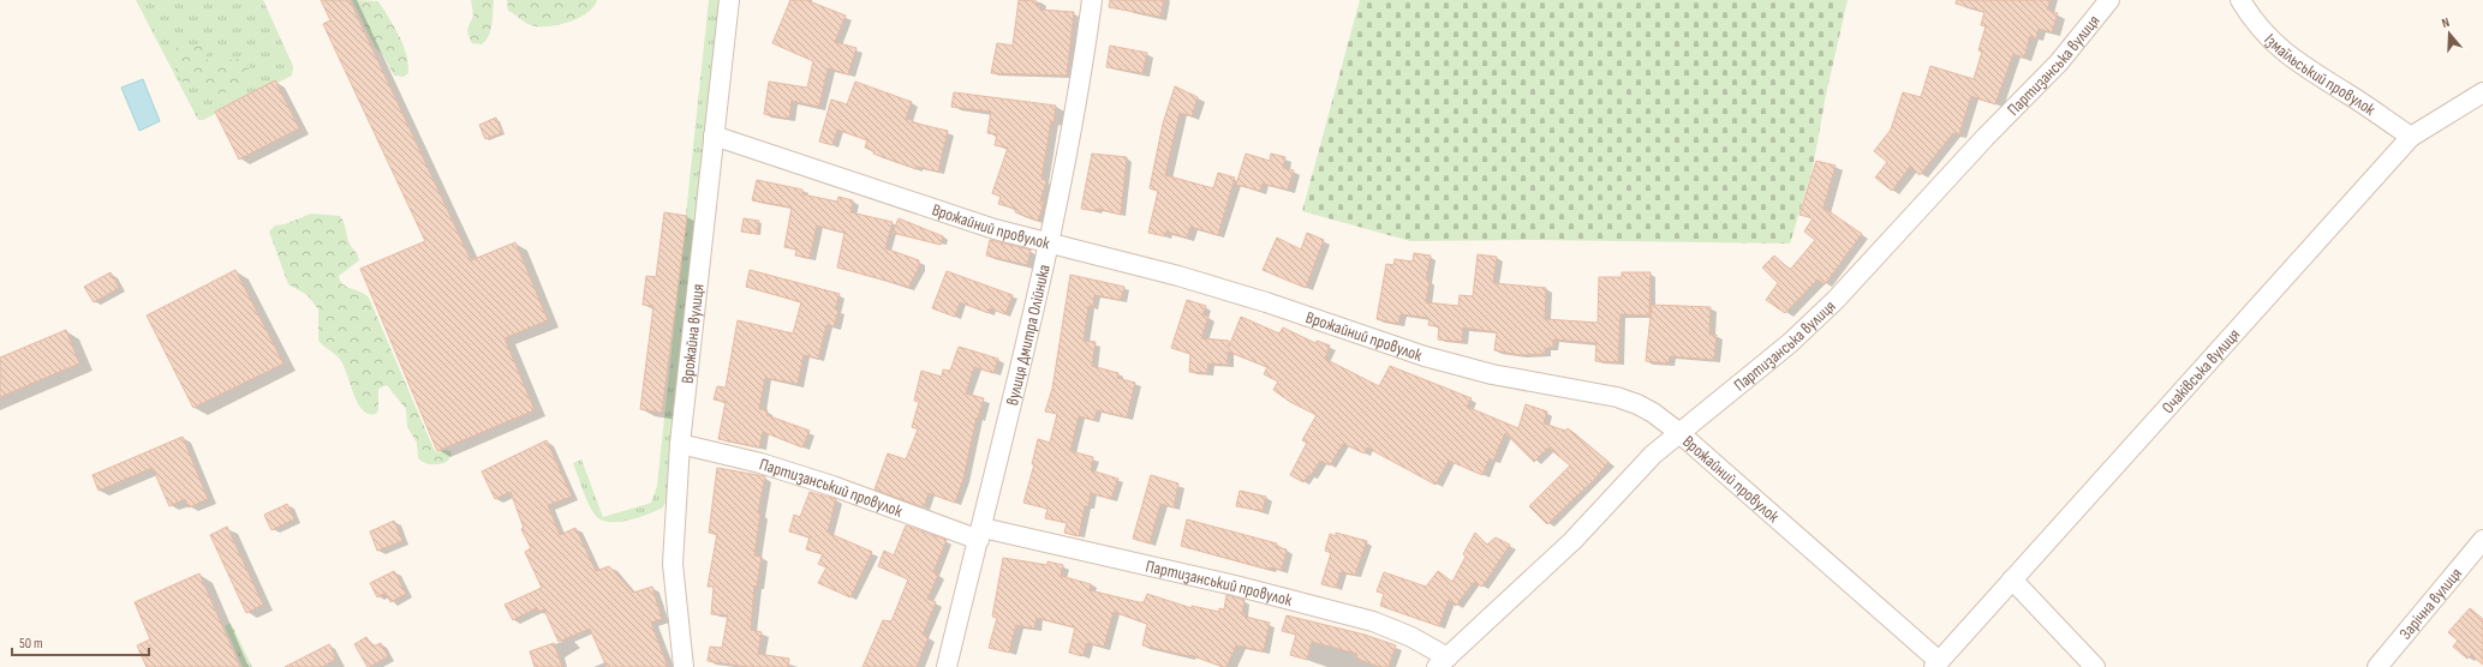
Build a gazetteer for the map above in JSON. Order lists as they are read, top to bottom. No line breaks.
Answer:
{"streets":{"street":["Партизанська вулиця","Ізмаїльський провулок","Врожайний провулок","Врожайна вулиця","вулиця Дмитра Олійника","Очаківська вулиця","Партизанський провулок","Зарічна вулиця"]},"crossings":[["Партизанська вулиця","Врожайний провулок"],["Партизанська вулиця","Партизанський провулок"],["Ізмаїльський провулок","Очаківська вулиця"],["Врожайний провулок","Врожайна вулиця"],["Врожайний провулок","вулиця Дмитра Олійника"],["Врожайний провулок","Очаківська вулиця"],["Врожайна вулиця","Партизанський провулок"],["вулиця Дмитра Олійника","Партизанський провулок"]],"scale_bar":"50 m","north":"top"}
